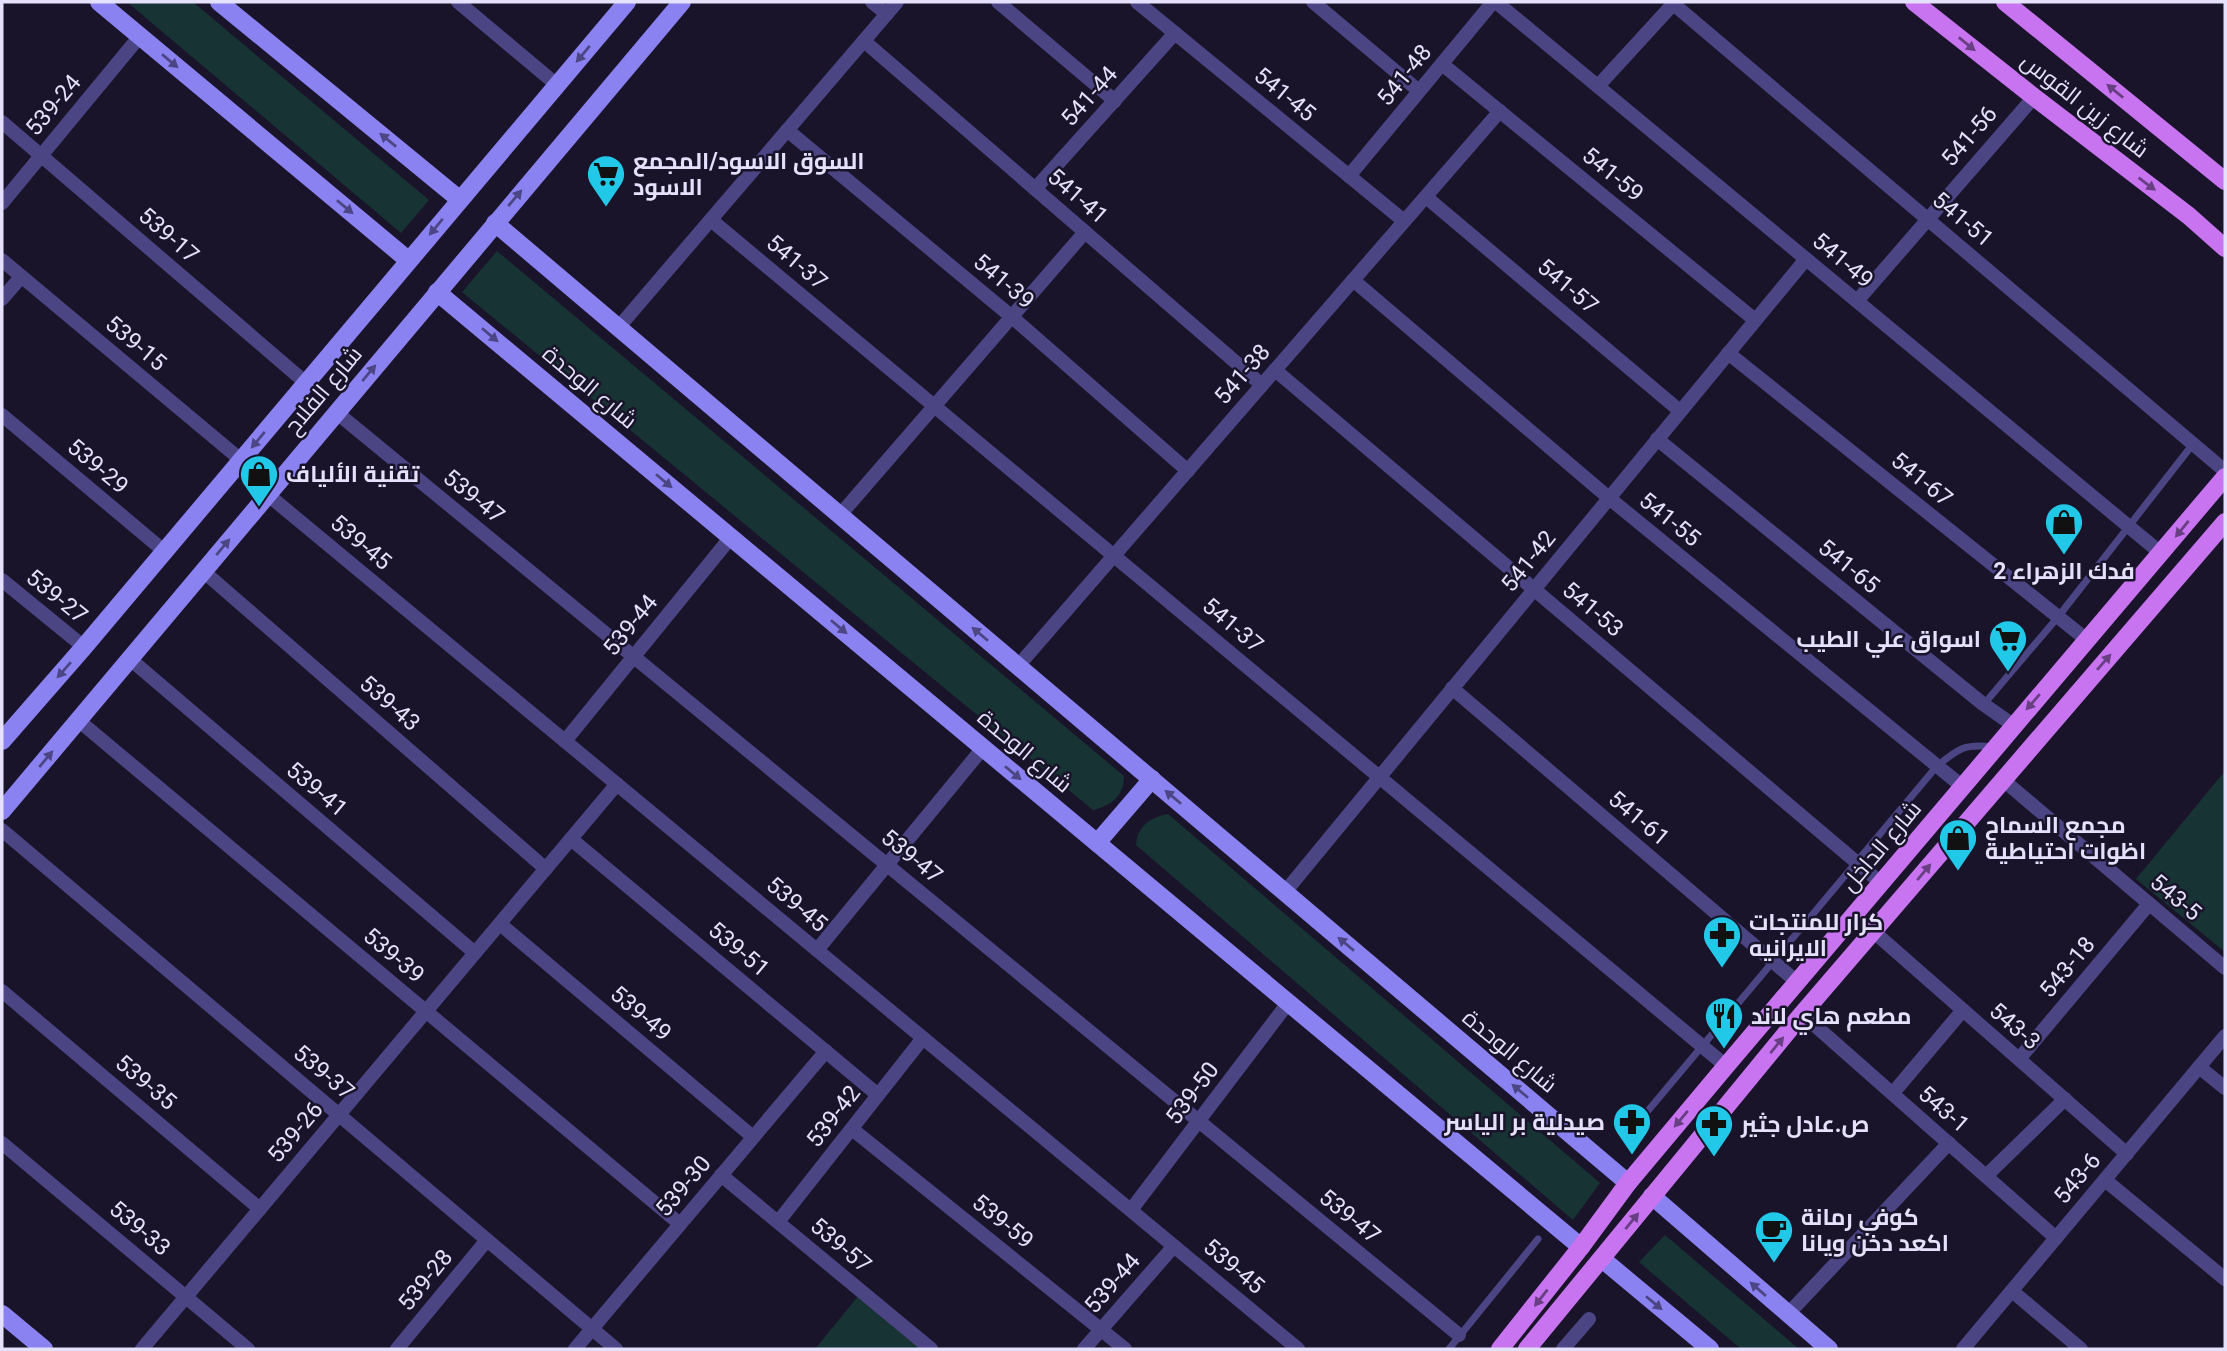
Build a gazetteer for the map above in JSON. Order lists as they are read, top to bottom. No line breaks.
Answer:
{"streets":{"main road":["شارع زين القوس","شارع الداخل"],"street":["541-48","541-45","541-44","539-24","541-56","541-59","541-41","541-51","539-17","541-49","541-37","541-39","541-57","539-15","541-38","شارع الوحدة","شارع الفلاح","539-29","541-67","539-47","541-55","539-45","541-42","541-65","539-27","541-53","539-44","539-43","539-41","541-61","543-5","539-51","539-39","543-18","539-49","543-3","539-37","539-35","539-50","543-1","539-42","539-26","543-6","539-30","539-59","539-33","539-57","539-28"]},"crossings":[["541-48","541-45"],["541-48","541-59"],["541-48","541-49"],["541-45","541-44"],["541-45","541-38"],["541-44","541-41"],["539-24","539-17"],["شارع زين القوس","541-56"],["541-56","541-51"],["541-56","541-49"],["541-59","541-38"],["541-59","541-42"],["541-41","541-38"],["539-17","شارع الفلاح"],["541-49","541-42"],["541-49","شارع الداخل"],["541-37","541-38"],["541-37","541-42"],["541-37","شارع الداخل"],["541-39","541-38"],["541-57","541-38"],["541-57","541-42"],["539-15","شارع الفلاح"],["541-38","شارع الوحدة"],["541-38","541-55"],["541-38","541-53"],["شارع الوحدة","شارع الفلاح"],["شارع الوحدة","541-42"],["شارع الوحدة","539-44"],["شارع الوحدة","شارع الداخل"],["شارع الوحدة","539-50"],["شارع الفلاح","539-29"],["شارع الفلاح","539-47"],["شارع الفلاح","539-45"],["شارع الفلاح","539-27"],["شارع الفلاح","539-43"],["شارع الفلاح","539-41"],["شارع الفلاح","539-39"],["541-67","541-42"],["541-67","شارع الداخل"],["539-47","539-44"],["539-47","539-50"],["541-55","541-42"],["541-55","شارع الداخل"],["539-45","539-44"],["539-45","539-50"],["539-45","539-42"],["539-45","539-26"],["541-42","541-65"],["541-42","541-53"],["541-42","541-61"],["541-65","شارع الداخل"],["541-53","شارع الداخل"],["539-44","539-59"],["539-43","539-26"],["539-41","539-26"],["541-61","شارع الداخل"],["543-5","543-18"],["539-51","539-42"],["539-51","539-26"],["539-51","539-30"],["539-39","539-26"],["539-39","539-30"],["543-18","543-3"],["539-49","539-26"],["539-49","539-30"],["543-3","543-6"],["539-37","539-26"],["539-37","539-30"],["539-37","539-28"],["539-35","539-26"],["543-1","543-6"],["539-42","539-59"],["539-42","539-57"],["539-26","539-33"],["539-30","539-57"]],"places":{"supermarket":["السوق الاسود/المجمع الاسود","اسواق علي الطيب"],"shop":["تقنية الألياف","فدك الزهراء 2","مجمع السماح اظوات احتياطية"],"pharmacy":["كرار للمنتجات الايرانيه","صيدلية بر الياسر","ص.عادل جثير"],"restaurant":["مطعم هاي لاند"],"cafe":["كوفي رمانة اكعد دخن ويانا"]}}
